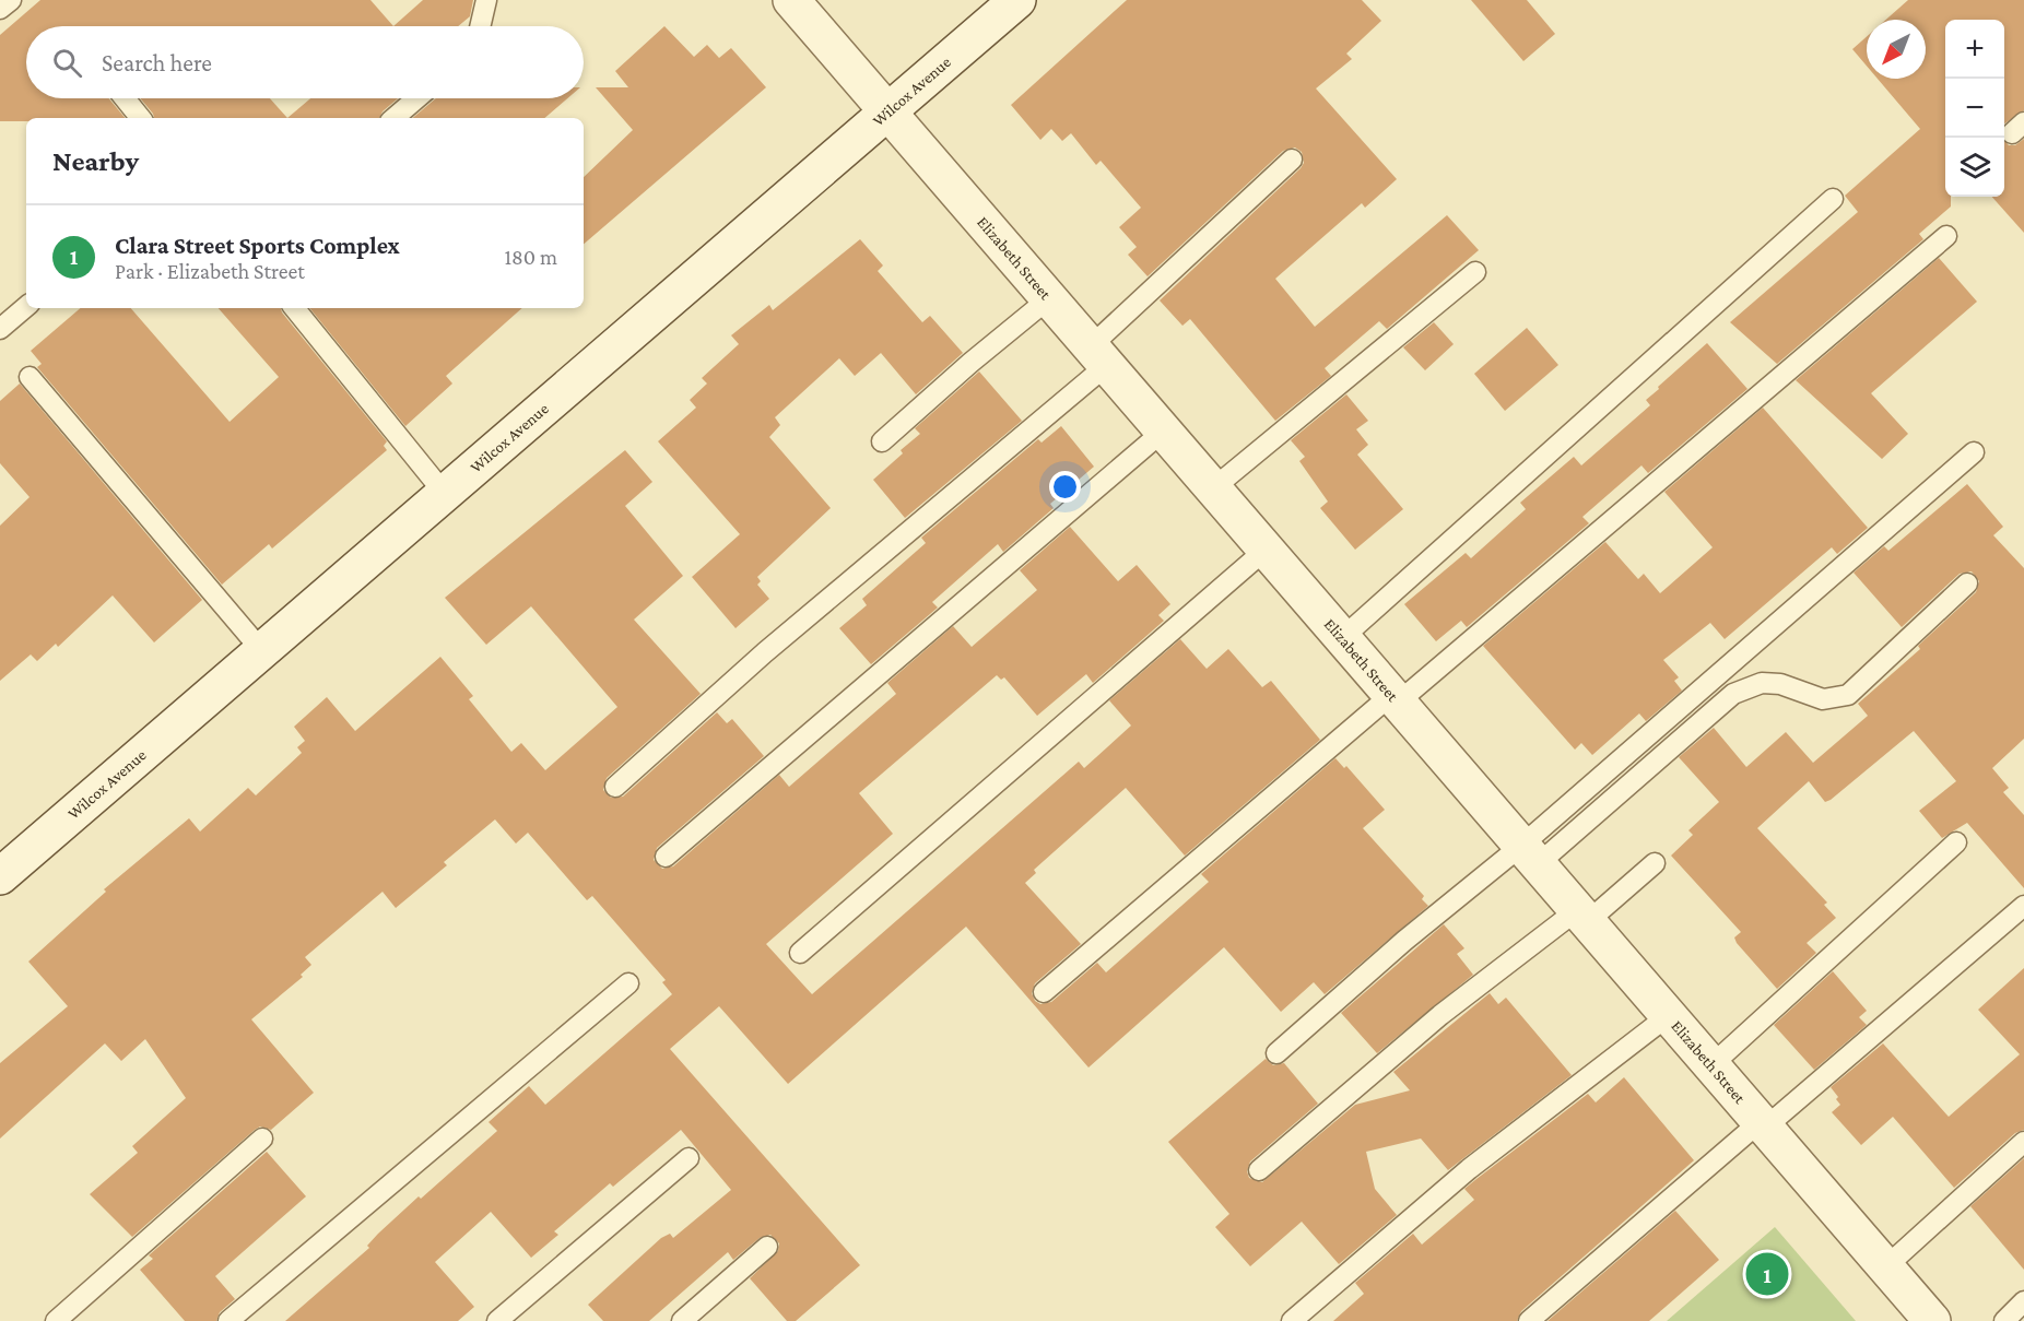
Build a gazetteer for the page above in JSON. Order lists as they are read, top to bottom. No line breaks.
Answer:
{"streets":{"street":["Wilcox Avenue","Elizabeth Street"]},"crossings":[["Wilcox Avenue","Elizabeth Street"]],"north":"bottom left","page":{"map_buttons":["+","−"],"search":"Search here","heading":"Nearby","list":[{"mark":"1","name":"Clara Street Sports Complex","note":"Park · Elizabeth Street","value":"180 m"}],"pins":"1"}}
